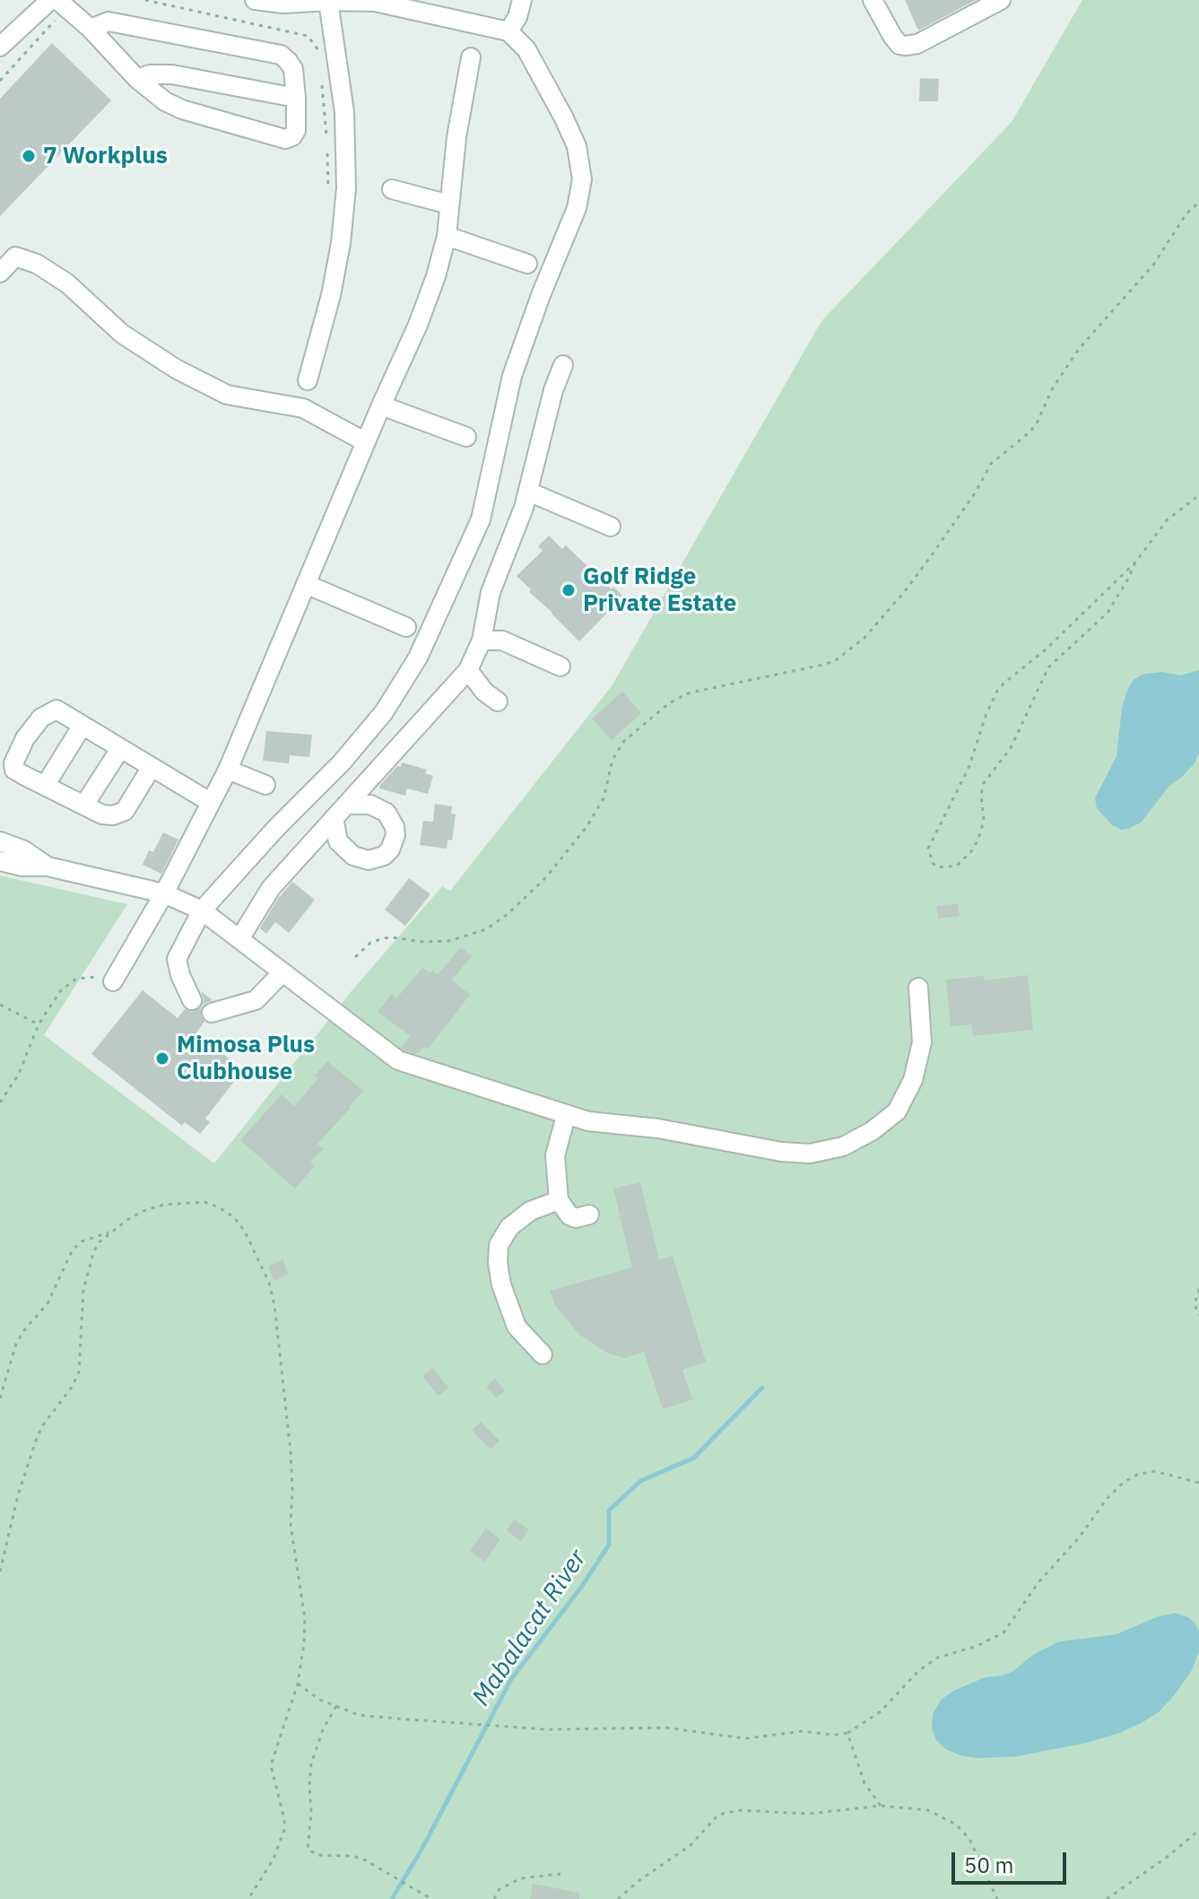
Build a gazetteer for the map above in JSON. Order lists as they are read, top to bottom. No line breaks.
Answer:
{"water":["Mabalacat River"],"places":["7 Workplus","Golf Ridge Private Estate","Mimosa Plus Clubhouse"],"scale_bar":"50 m"}
